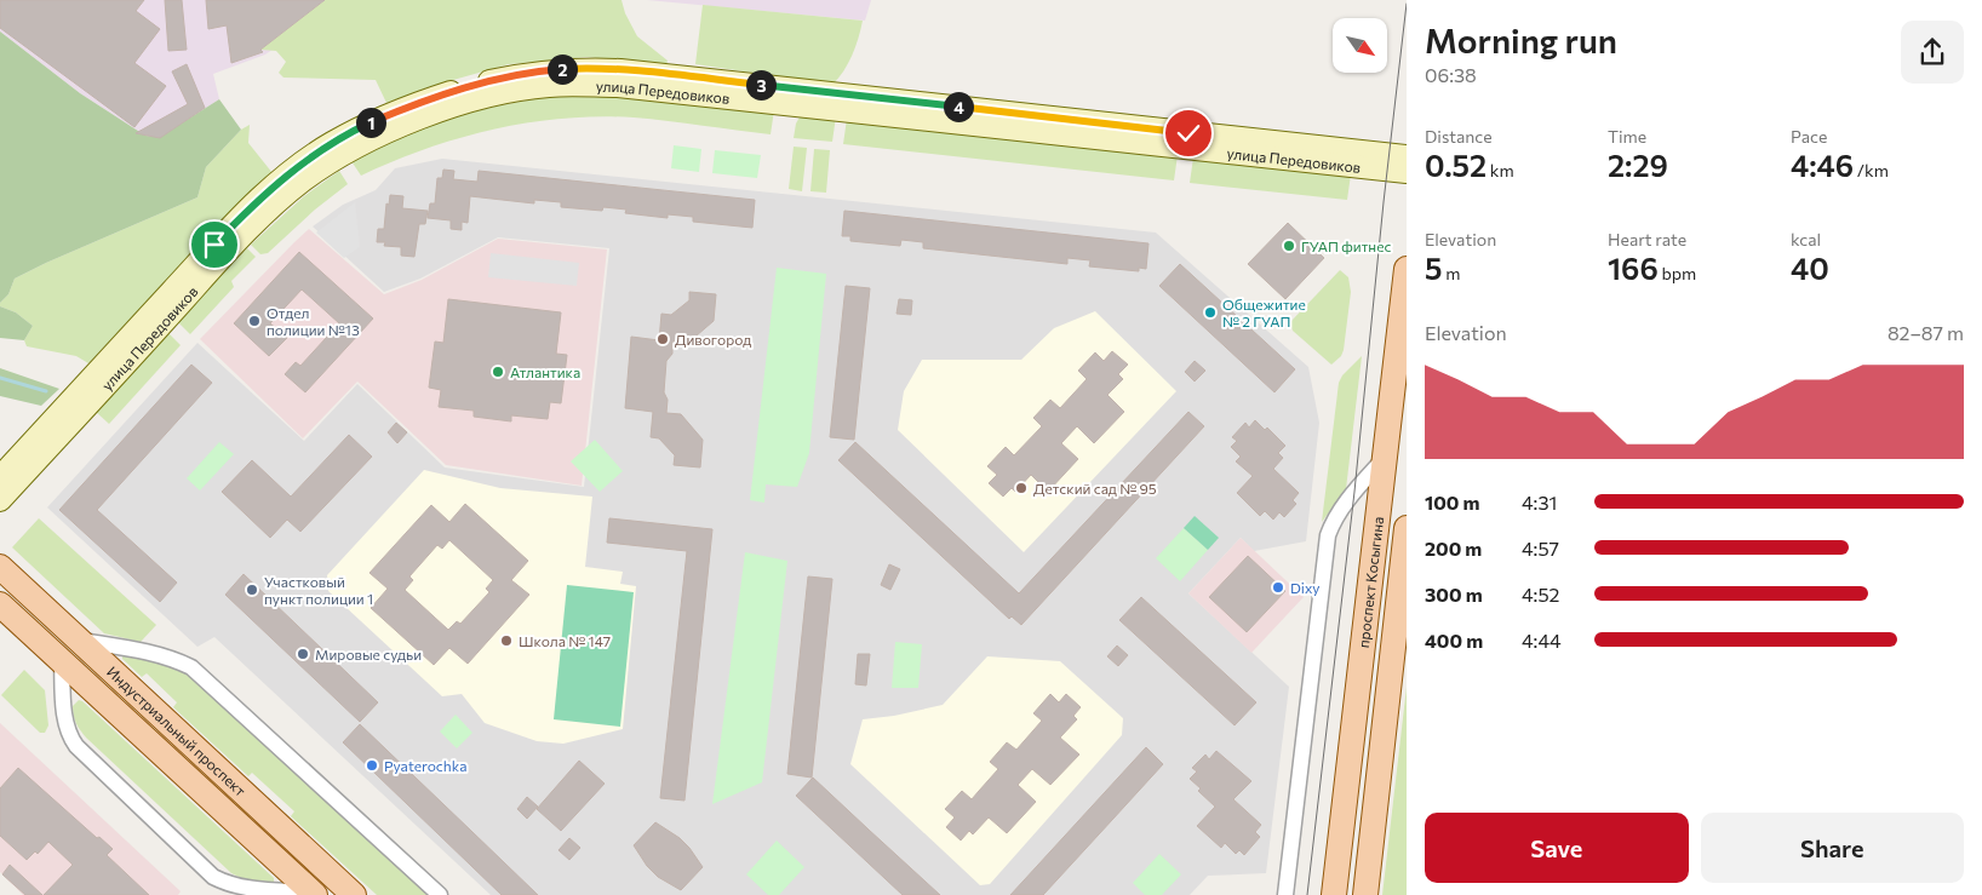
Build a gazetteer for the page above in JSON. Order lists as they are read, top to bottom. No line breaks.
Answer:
{"streets":{"main road":["проспект Косыгина","Индустриальный проспект"],"street":["улица Передовиков"]},"places":["ГУАП фитнес","Общежитие № 2 ГУАП","Отдел полиции №13","Дивогород","Атлантика","Детский сад № 95","Dixy","Участковый пункт полиции 1","Школа № 147","Мировые судьи","Pyaterochka"],"north":"bottom right","page":{"heading":["Morning run","06:38"],"pins":["2","3","4","1"],"stats":[["Distance","0.52 km"],["Time","2:29"],["Pace","4:46 /km"],["Elevation","5 m"],["Heart rate","166 bpm"],["kcal","40"]],"chart":["Elevation","82–87 m"],"list":[{"name":"100 m","note":"4:31"},{"name":"200 m","note":"4:57"},{"name":"300 m","note":"4:52"},{"name":"400 m","note":"4:44"}],"buttons":["Save","Share"]}}
